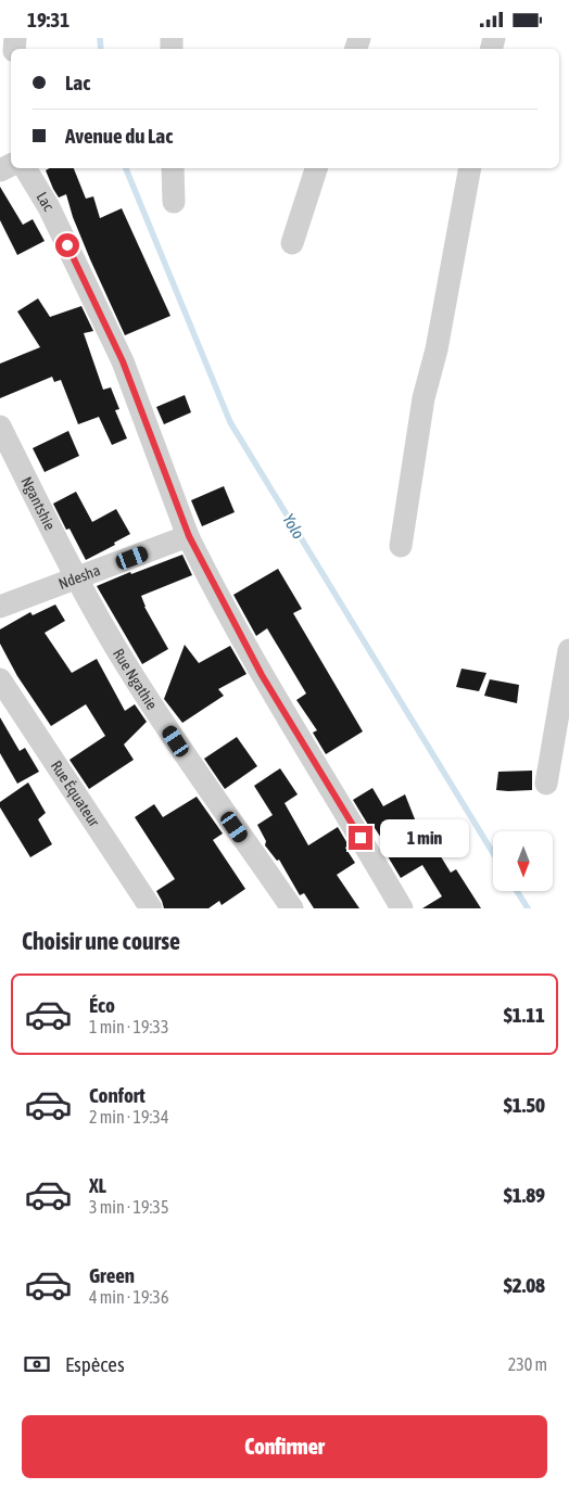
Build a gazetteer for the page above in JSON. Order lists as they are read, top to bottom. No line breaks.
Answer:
{"streets":{"street":["Lac","Ngantshie","Ndesha","Rue Ngathie","Rue Équateur"]},"crossings":[["Lac","Ndesha"],["Ngantshie","Ndesha"],["Ngantshie","Rue Ngathie"],["Ndesha","Rue Ngathie"]],"water":["Yolo"],"north":"bottom","page":{"status":"19:31","banner":["Lac","Avenue du Lac"],"bubble":"1 min","heading":"Choisir une course","list":[{"name":"Éco","note":"1 min · 19:33","value":"$1.11"},{"name":"Confort","note":"2 min · 19:34","value":"$1.50"},{"name":"XL","note":"3 min · 19:35","value":"$1.89"},{"name":"Green","note":"4 min · 19:36","value":"$2.08"}],"pay":["Espèces","230 m"],"buttons":"Confirmer"}}
